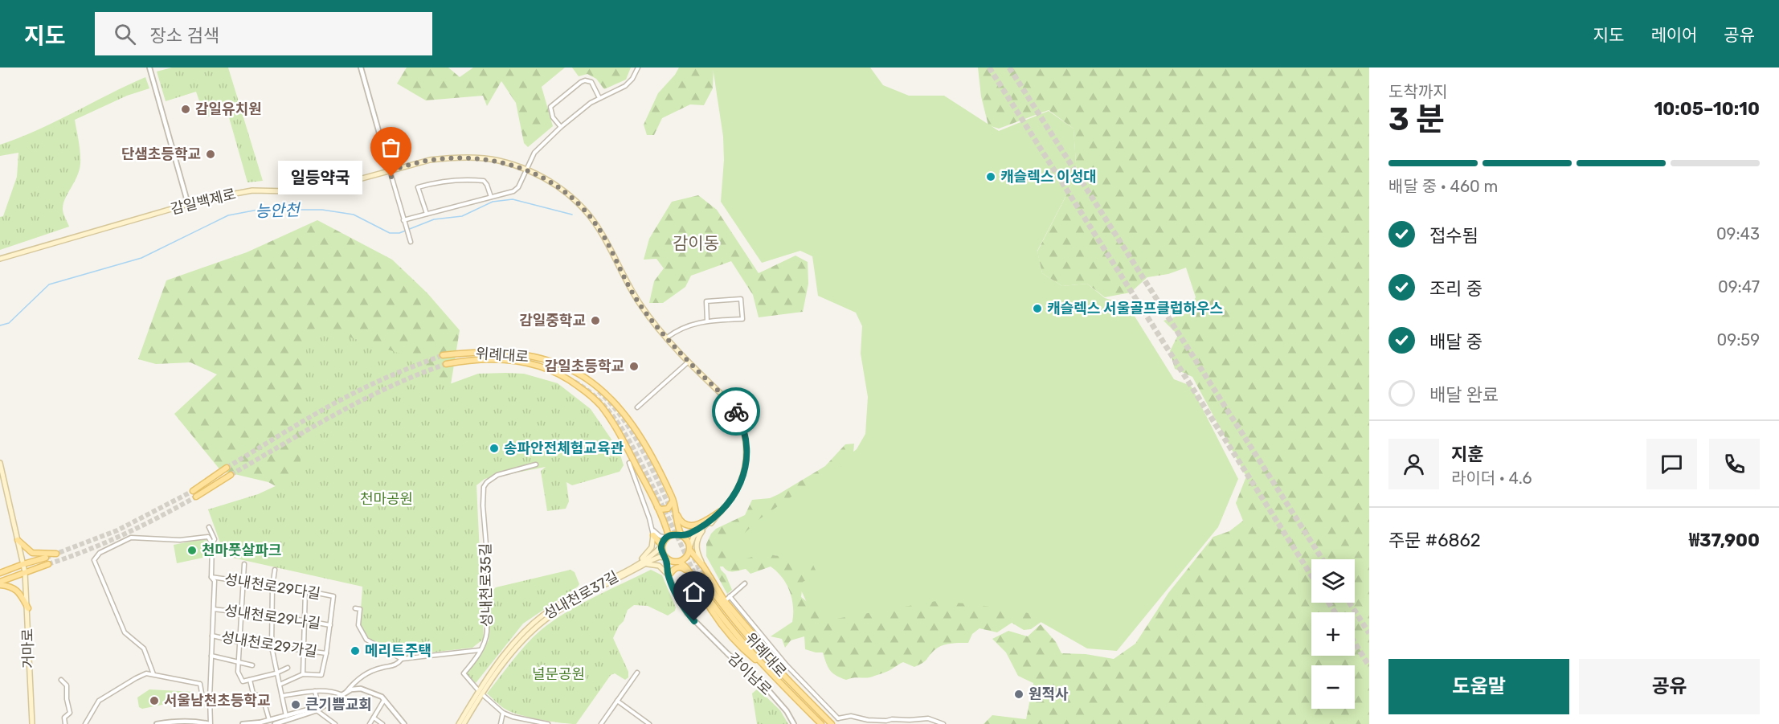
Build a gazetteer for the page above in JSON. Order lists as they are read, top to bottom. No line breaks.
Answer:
{"streets":{"main road":["감일백제로","위례대로","성내천로37길","거마로"],"street":["성내천로35길","성내천로29다길","성내천로29나길","성내천로29가길","감이남로"]},"crossings":[["위례대로","성내천로37길"],["위례대로","감이남로"],["성내천로35길","성내천로37길"],["성내천로29다길","성내천로29나길"],["성내천로37길","감이남로"]],"districts":["감이동"],"water":["능안천"],"parks":["천마공원","널문공원"],"places":["감일유치원","단샘초등학교","일등약국","캐슬렉스 이성대","캐슬렉스 서울골프클럽하우스","감일중학교","감일초등학교","송파안전체험교육관","천마풋살파크","메리트주택","원적사","서울남천초등학교","큰기쁨교회"],"page":{"header":"지도","search":"장소 검색","nav":["지도","레이어","공유"],"heading":["3 분","도착까지","10:05–10:10"],"panel":["지훈","라이더 · 4.6","주문 #6862","₩37,900"],"bar":"배달 중 · 460 m","bubble":"일등약국","list":[["접수됨","09:43"],["조리 중","09:47"],["배달 중","09:59"],"배달 완료"],"map_buttons":["+","−"],"buttons":["도움말","공유"]}}
